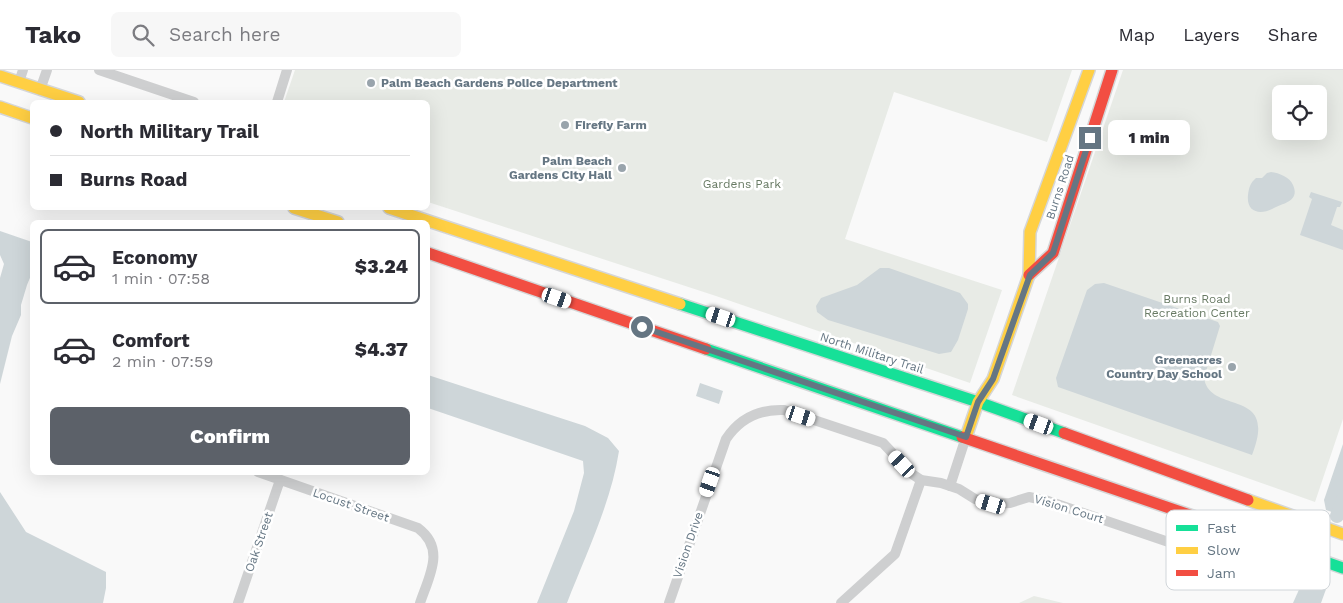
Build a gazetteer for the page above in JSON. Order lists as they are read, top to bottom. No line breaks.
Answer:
{"streets":{"main road":["Burns Road","North Military Trail"],"street":["Locust Street","Vision Court","Oak Street","Vision Drive"]},"crossings":[["Burns Road","North Military Trail"],["Locust Street","Oak Street"]],"parks":["Gardens Park","Burns Road Recreation Center"],"places":["Palm Beach Gardens Police Department","Firefly Farm","Palm Beach Gardens City Hall","Greenacres Country Day School"],"legend":["Fast","Slow","Jam"],"page":{"header":"Tako","search":"Search here","nav":["Map","Layers","Share"],"banner":["North Military Trail","Burns Road"],"bubble":"1 min","list":[{"name":"Economy","note":"1 min · 07:58","value":"$3.24"},{"name":"Comfort","note":"2 min · 07:59","value":"$4.37"}],"buttons":"Confirm"}}
